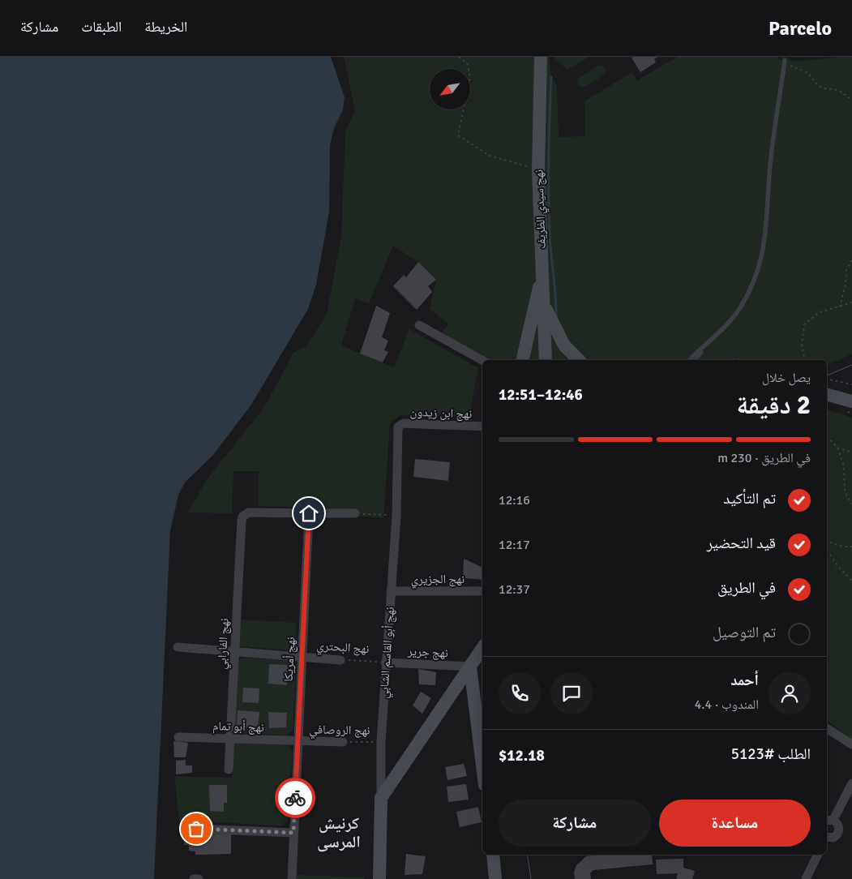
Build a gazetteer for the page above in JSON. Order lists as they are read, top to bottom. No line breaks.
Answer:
{"streets":{"street":["نهج سيدي الظريف","نهج ابن زيدون","نهج الجزيري","نهج الفارابي","نهج البحتري","نهج جرير","نهج أبو القاسم الشابي","نهج أمريكا","نهج أبو تمام","نهج الروصافي"]},"crossings":[["نهج ابن زيدون","نهج أبو القاسم الشابي"],["نهج الجزيري","نهج أبو القاسم الشابي"],["نهج الفارابي","نهج البحتري"],["نهج الفارابي","نهج أمريكا"],["نهج الفارابي","نهج أبو تمام"],["نهج البحتري","نهج جرير"],["نهج البحتري","نهج أبو القاسم الشابي"],["نهج البحتري","نهج أمريكا"],["نهج جرير","نهج أبو القاسم الشابي"],["نهج أبو القاسم الشابي","نهج الروصافي"],["نهج أمريكا","نهج أبو تمام"],["نهج أمريكا","نهج الروصافي"],["نهج أبو تمام","نهج الروصافي"]],"districts":["كرنيش المرسى"],"north":"bottom left","page":{"header":"Parcelo","nav":["الخريطة","الطبقات","مشاركة"],"heading":["2 دقيقة","يصل خلال","12:46–12:51"],"panel":["أحمد","المندوب · 4.4","الطلب #5123","$12.18"],"bar":"في الطريق · 230 m","list":[["تم التأكيد","12:16"],["قيد التحضير","12:17"],["في الطريق","12:37"],"تم التوصيل"],"buttons":["مساعدة","مشاركة"]}}
